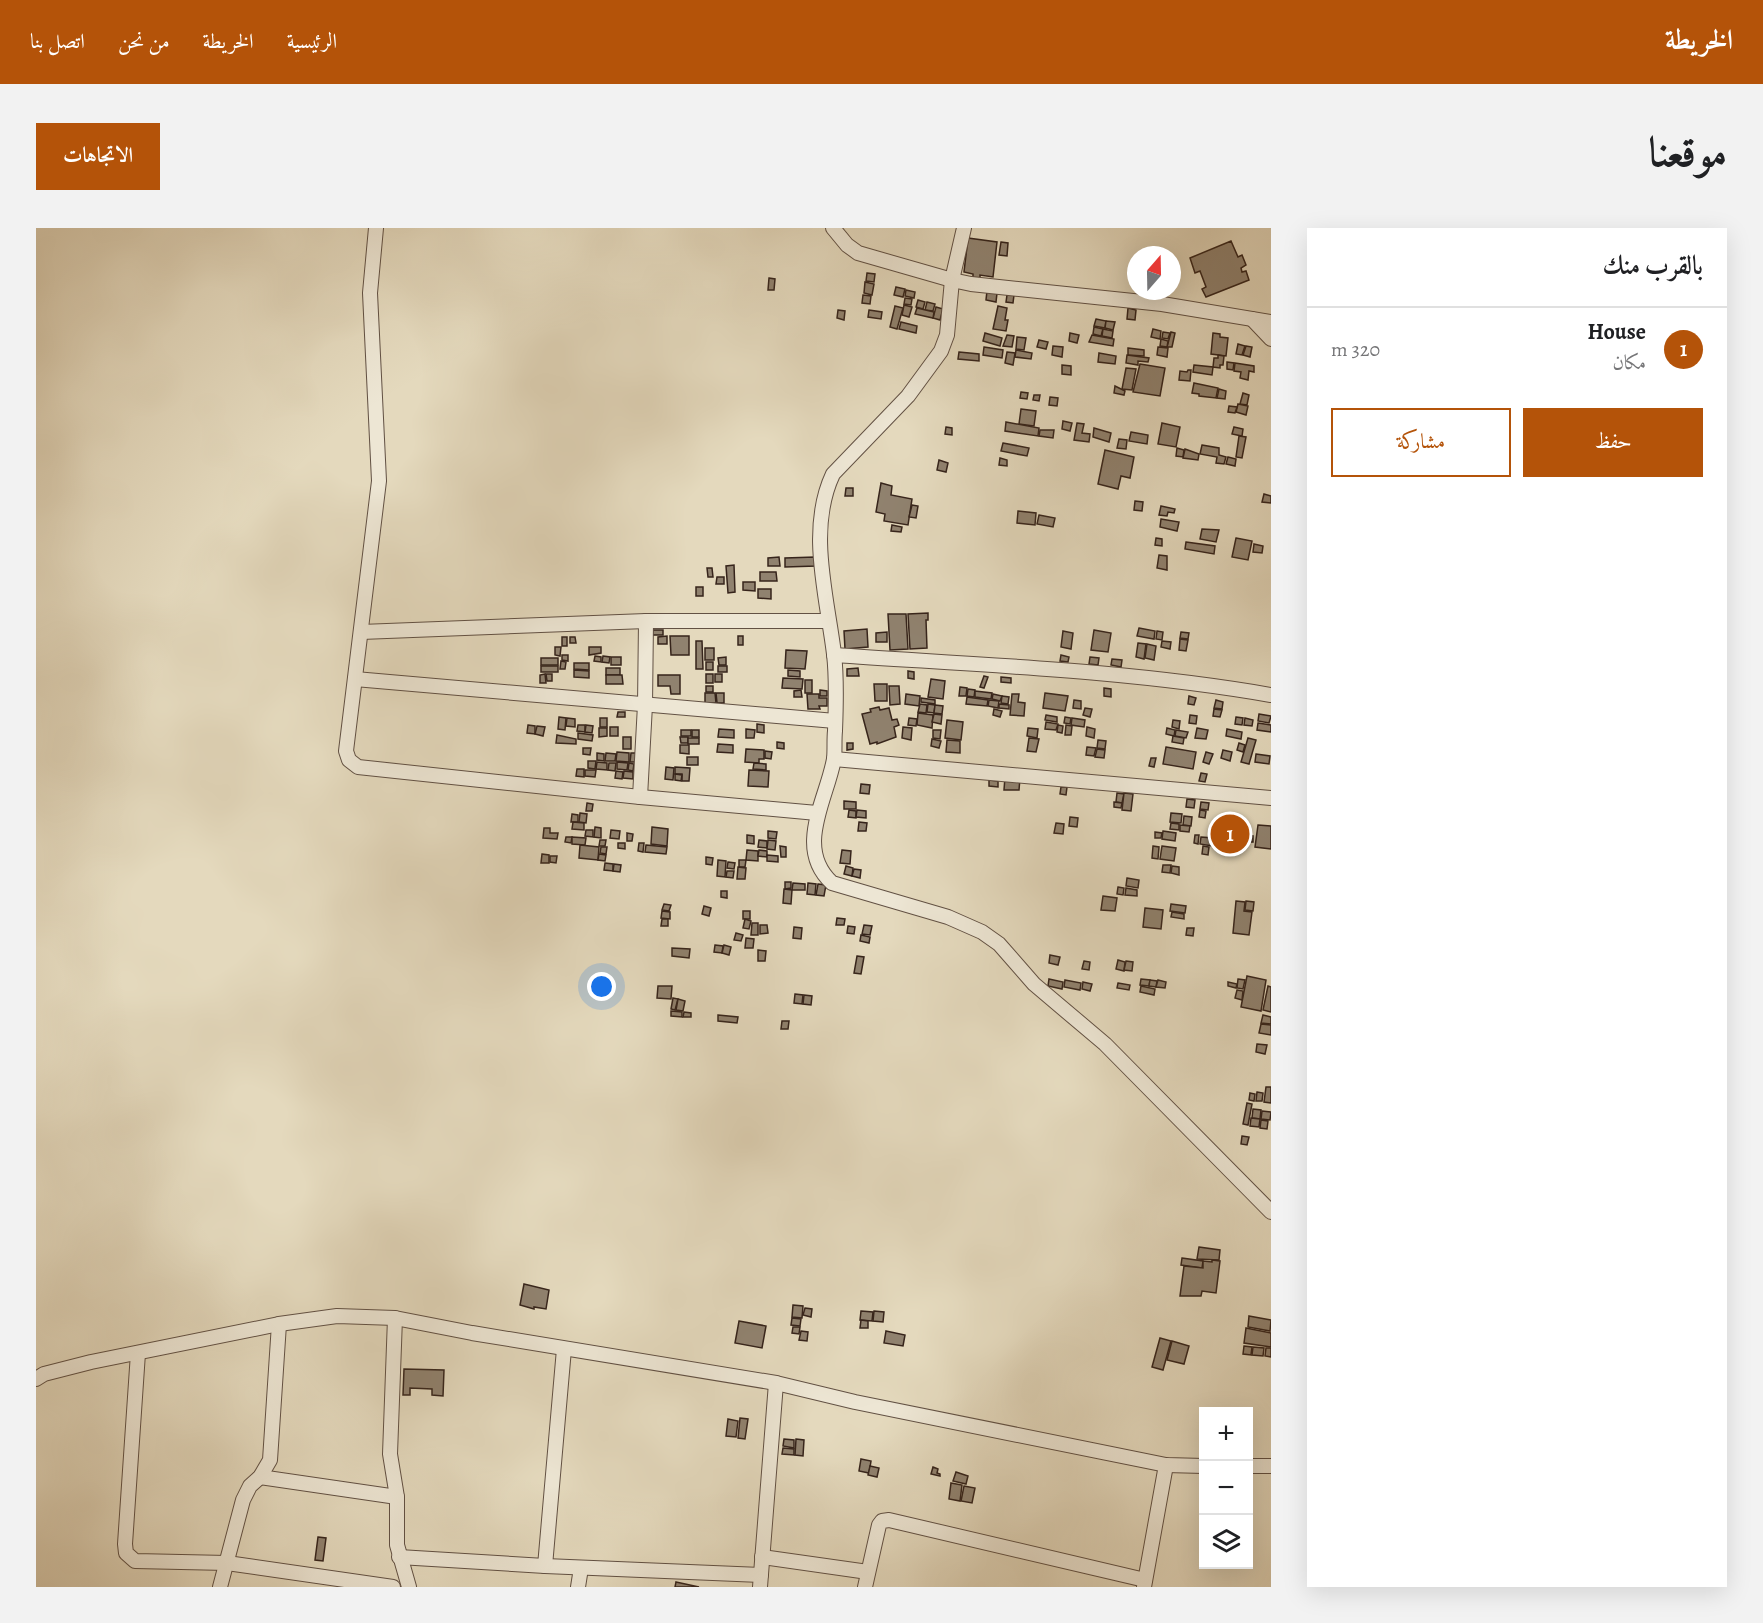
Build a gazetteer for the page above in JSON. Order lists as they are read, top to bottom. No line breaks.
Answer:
{"north":"top","page":{"header":"الخريطة","nav":["الرئيسية","الخريطة","من نحن","اتصل بنا"],"title":"موقعنا","buttons":["الاتجاهات",["حفظ","مشاركة"]],"heading":"بالقرب منك","list":[{"mark":"1","name":"House","note":"مكان","value":"320 m"}],"pins":"1","map_buttons":["+","−"]}}
